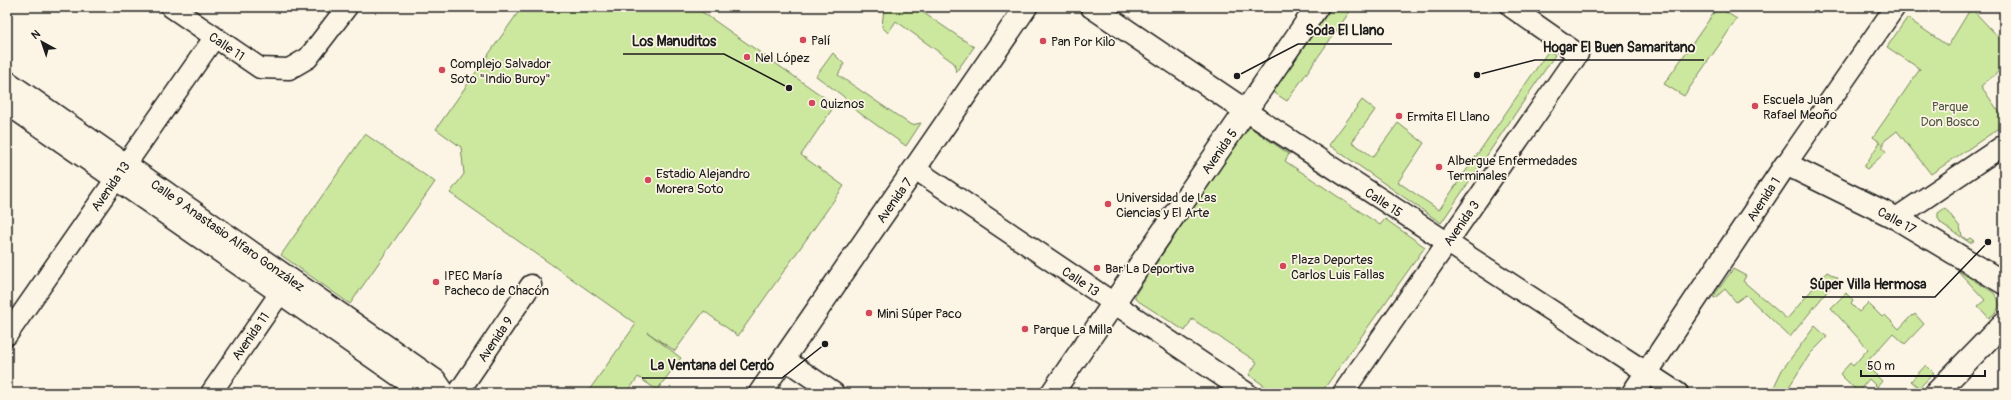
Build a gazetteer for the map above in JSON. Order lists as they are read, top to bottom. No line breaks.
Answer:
{"streets":{"main road":["Avenida 5","Avenida 1","Avenida 7","Calle 15","Calle 17"],"street":["Calle 11","Avenida 13","Avenida 3","Calle 9 Anastasio Alfaro González","Calle 13","Avenida 11","Avenida 9"]},"crossings":[["Calle 11","Avenida 13"],["Avenida 5","Calle 15"],["Avenida 5","Calle 13"],["Avenida 13","Calle 9 Anastasio Alfaro González"],["Avenida 1","Calle 15"],["Avenida 1","Calle 17"],["Avenida 7","Calle 13"],["Calle 15","Avenida 3"],["Calle 9 Anastasio Alfaro González","Avenida 11"]],"parks":["Parque Don Bosco"],"places":["Palí","Pan Por Kilo","Nel López","Complejo Salvador Soto \"Indio Buroy\"","Hogar El Buen Samaritano","Soda El Llano","Los Manuditos","Quiznos","Escuela Juan Rafael Meoño","Ermita El Llano","Albergue Enfermedades Terminales","Estadio Alejandro Morera Soto","Universidad de Las Ciencias y El Arte","Súper Villa Hermosa","Plaza Deportes Carlos Luis Fallas","Bar La Deportiva","IPEC María Pacheco de Chacón","Mini Súper Paco","Parque La Milla","La Ventana del Cerdo"],"scale_bar":"50 m","north":"top left"}
